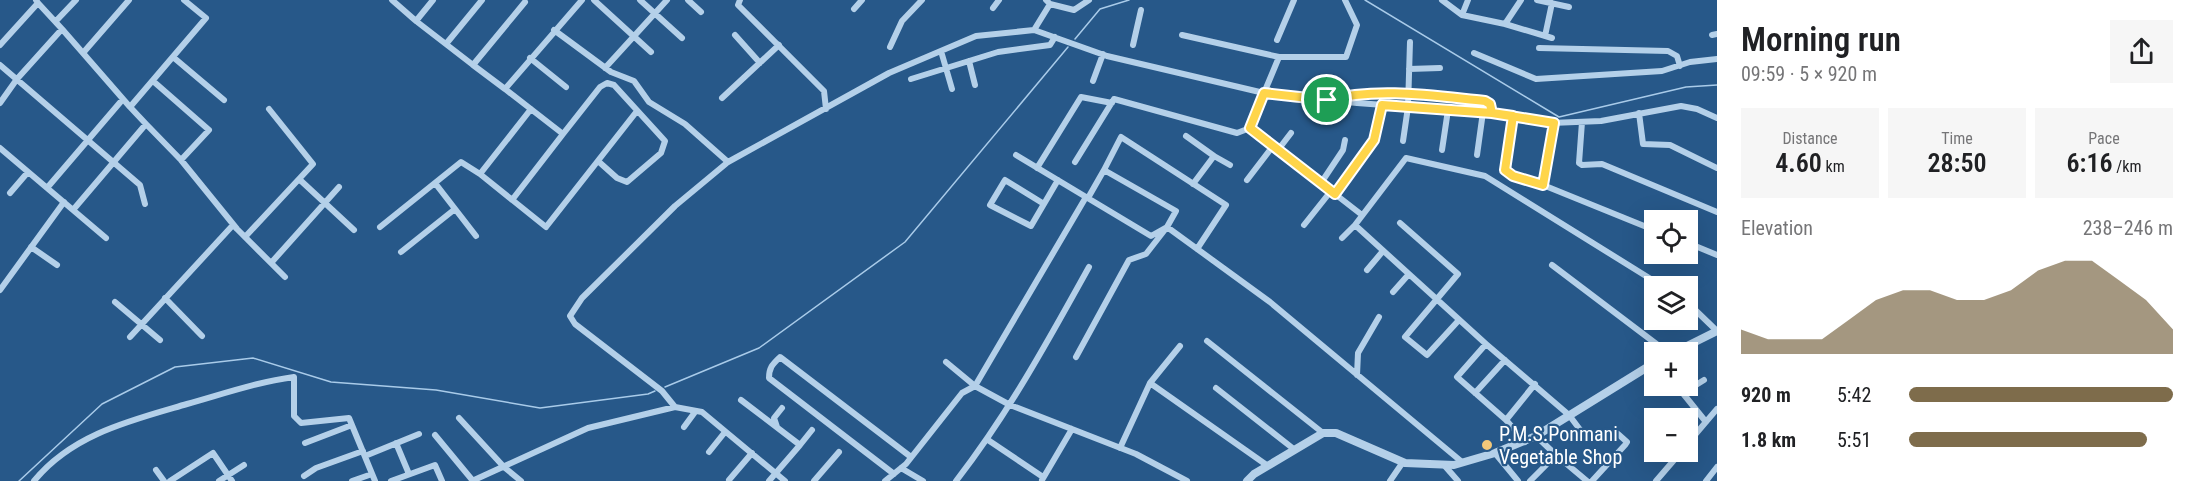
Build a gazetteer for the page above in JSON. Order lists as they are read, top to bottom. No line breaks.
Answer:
{"places":["P.M.S.Ponmani Vegetable Shop"],"page":{"heading":["Morning run","09:59 · 5 × 920 m"],"stats":[["Distance","4.60 km"],["Time","28:50"],["Pace","6:16 /km"]],"chart":["Elevation","238–246 m"],"map_buttons":["+","−"],"list":[{"name":"920 m","note":"5:42"},{"name":"1.8 km","note":"5:51"}]}}
